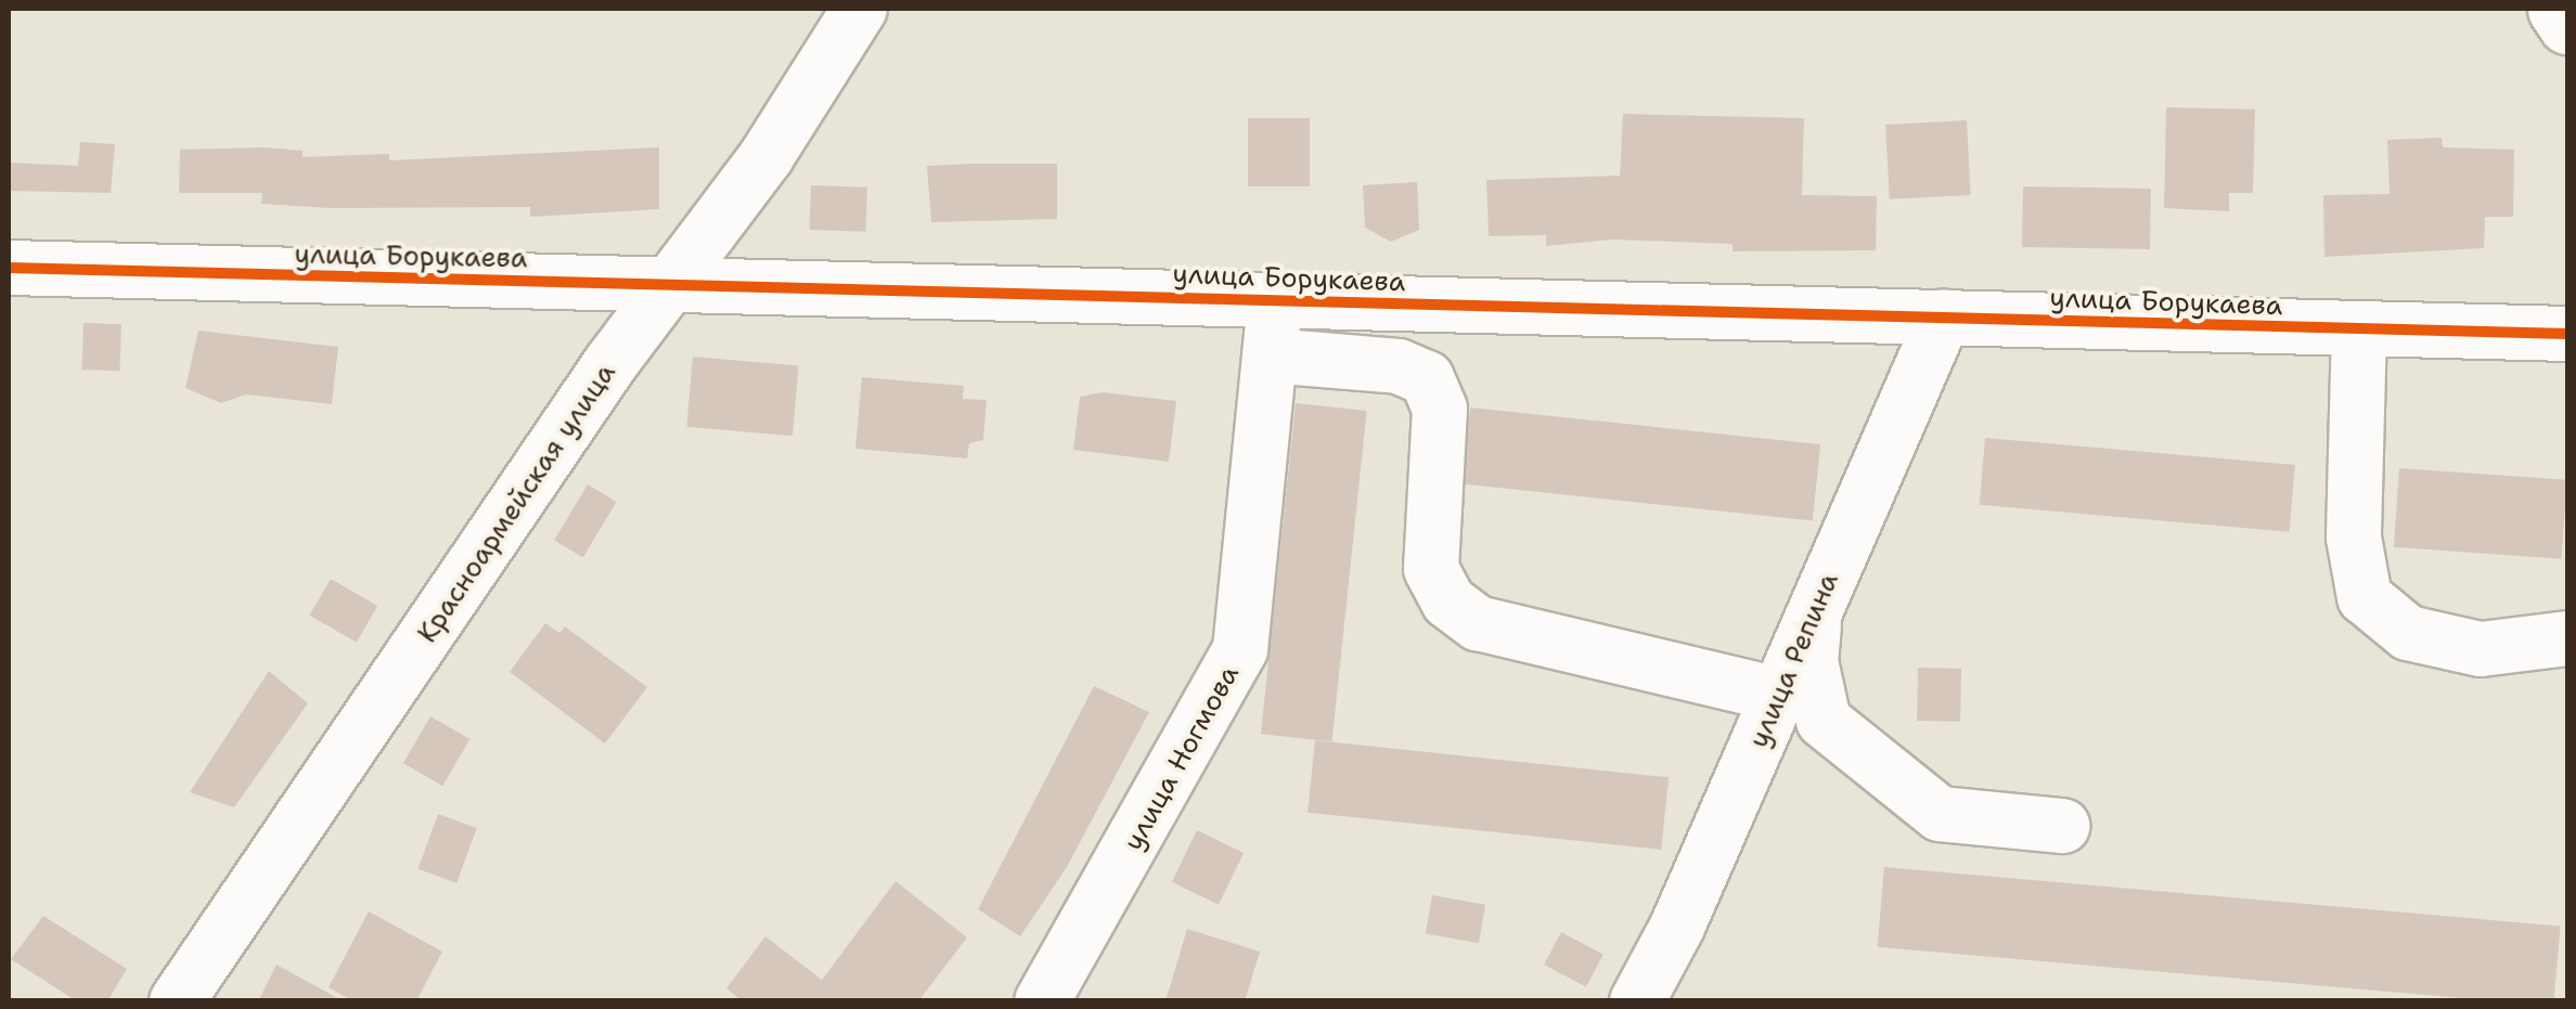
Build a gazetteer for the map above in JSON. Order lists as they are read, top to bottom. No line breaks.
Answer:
{"streets":{"street":["улица Борукаева","Красноармейская улица","улица Репина","улица Ногмова"]},"crossings":[["улица Борукаева","Красноармейская улица"],["улица Борукаева","улица Репина"],["улица Борукаева","улица Ногмова"]]}
